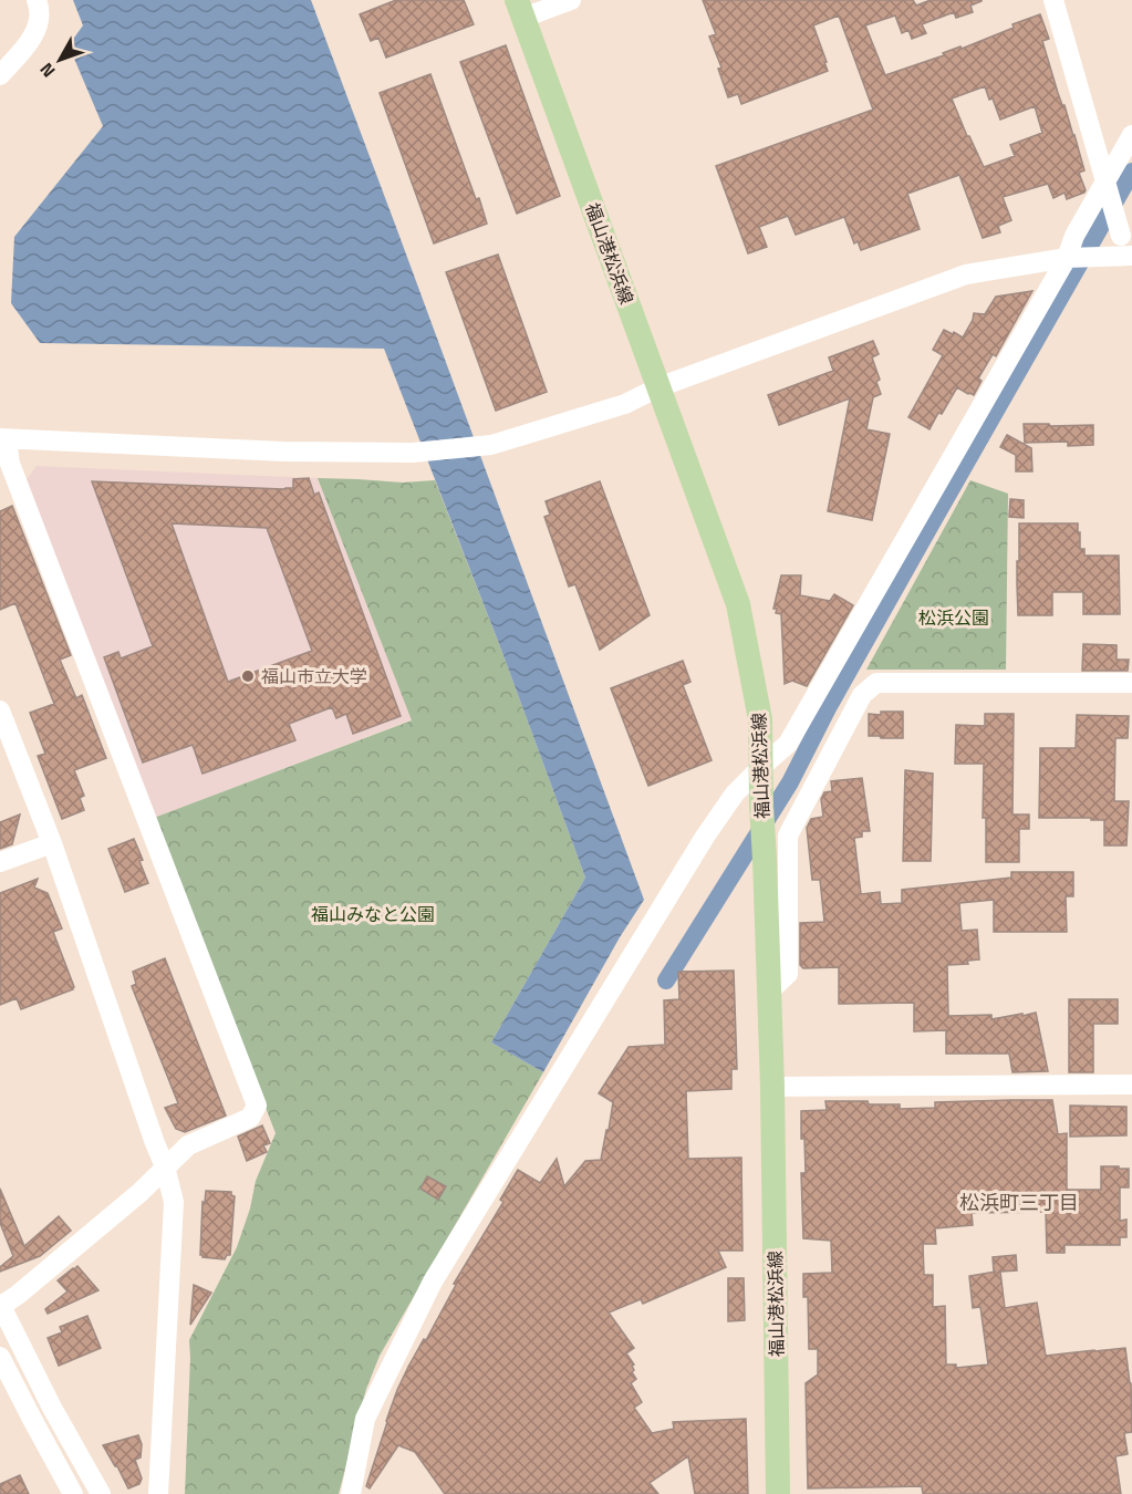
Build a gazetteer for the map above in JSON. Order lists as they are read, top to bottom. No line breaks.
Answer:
{"streets":{"main road":["福山港松浜線"]},"districts":["松浜町三丁目"],"parks":["松浜公園","福山みなと公園"],"places":["福山市立大学"],"north":"bottom left"}
